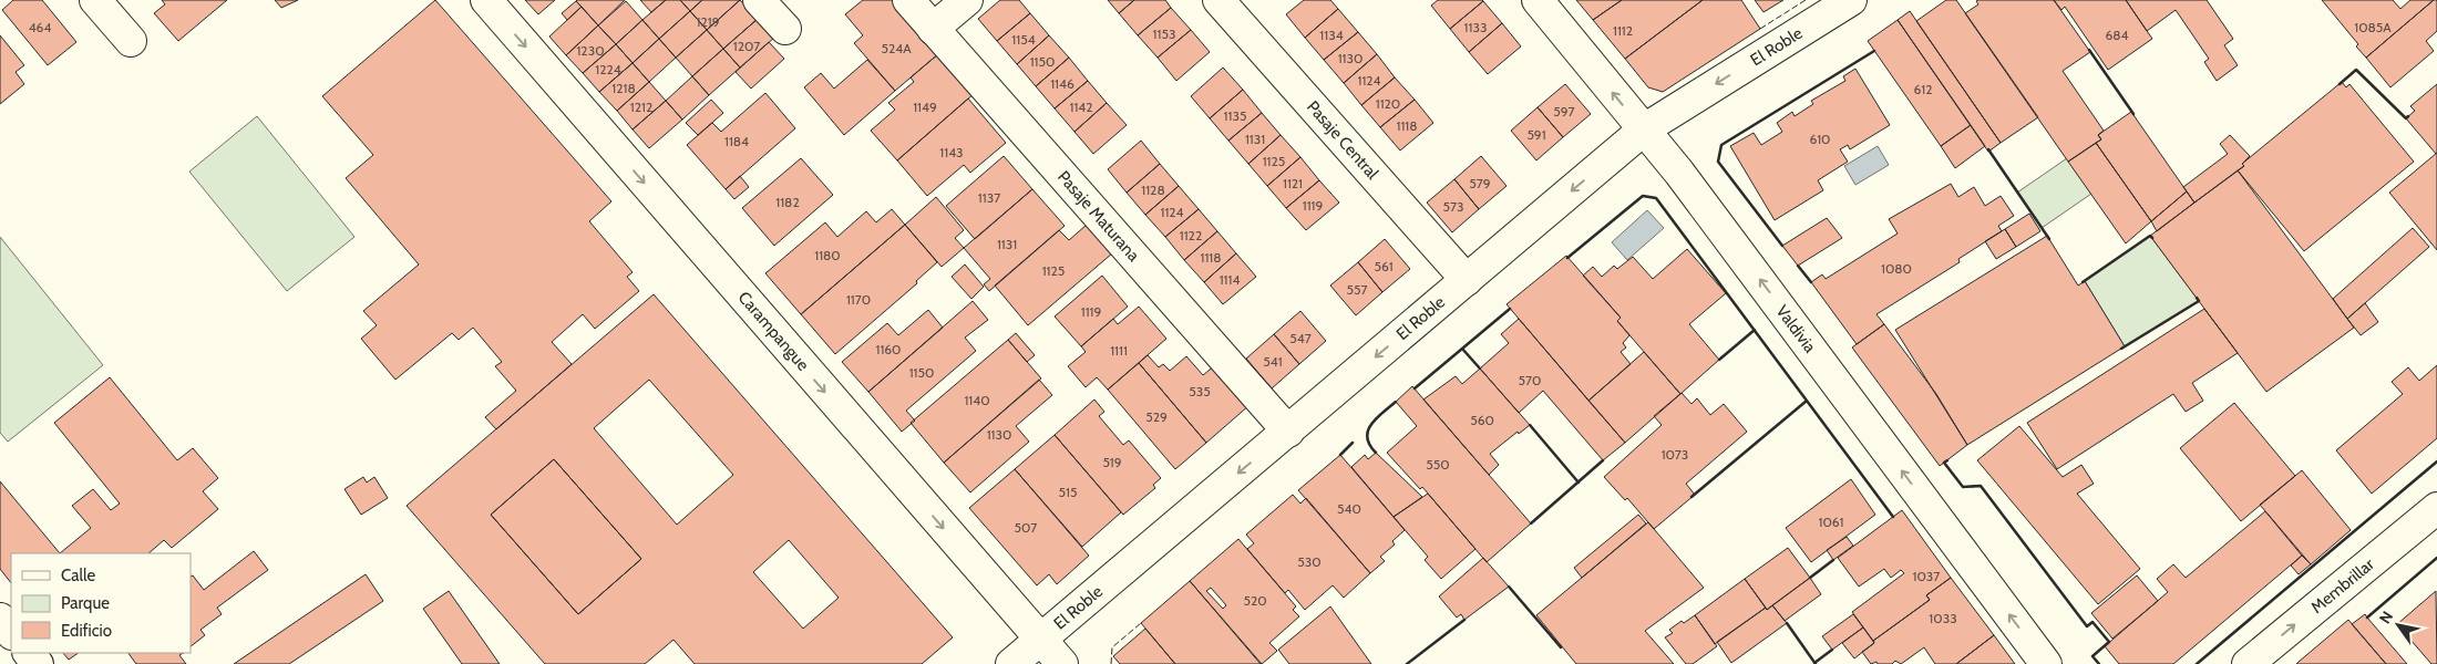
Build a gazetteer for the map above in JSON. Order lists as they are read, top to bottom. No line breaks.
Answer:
{"streets":{"street":["El Roble","Pasaje Central","Pasaje Maturana","Valdivia","Carampangue","Membrillar"]},"crossings":[["El Roble","Pasaje Central"],["El Roble","Pasaje Maturana"],["El Roble","Valdivia"],["El Roble","Carampangue"]],"one_way":["El Roble","Valdivia","Carampangue","Membrillar"],"house_numbers":["1219","464","1133","1085A","1112","1153","1134","684","1154","1207","524A","1230","1130","1150","1224","1124","1146","1218","612","1120","1212","1149","1142","597","1135","1118","591","1131","610","1184","1143","1125","1121","579","1128","1137","1182","1119","573","1124","1122","1131","1180","1118","561","1080","1125","1114","557","1170","1119","547","1160","1111","541","1150","570","535","1140","529","560","1130","1073","519","550","515","540","1061","507","530","1037","520","1033"],"legend":["Calle","Parque","Edificio"],"north":"top left"}
